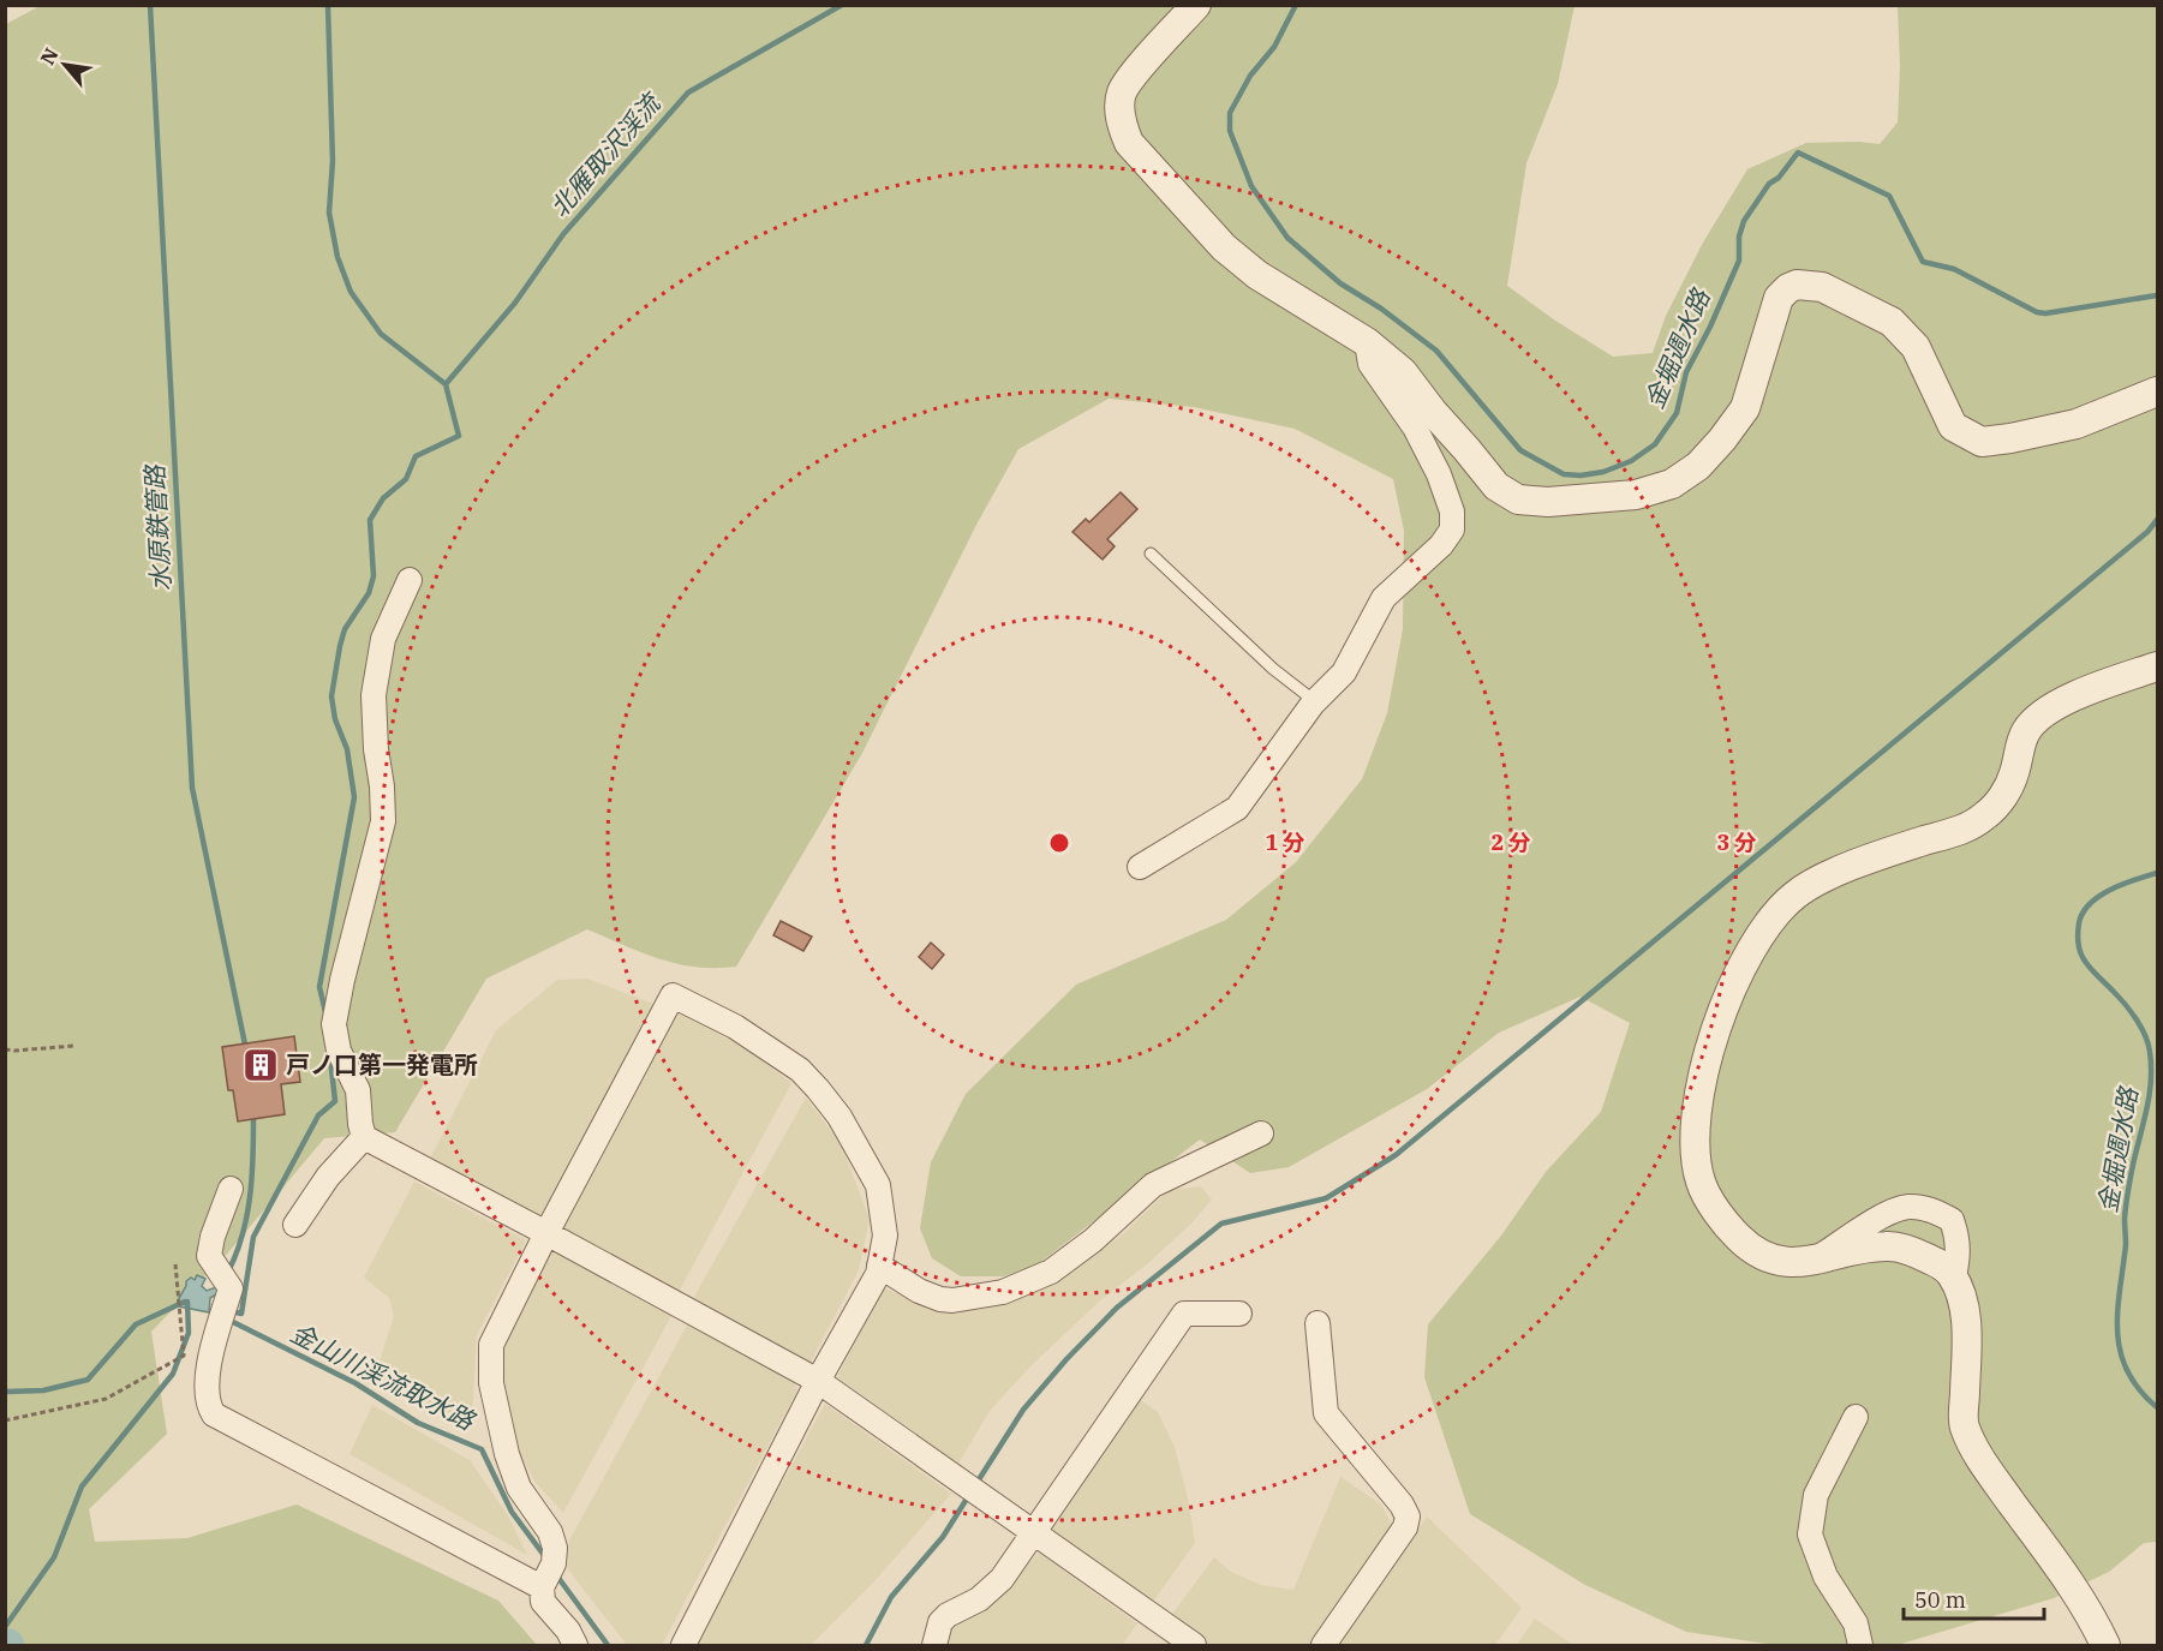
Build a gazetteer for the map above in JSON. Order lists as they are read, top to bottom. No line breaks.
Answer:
{"water":["北雁取沢渓流","金堀週水路","水原鉄管路","金山川渓流取水路"],"places":{"building":["戸ノ口第一発電所"]},"scale_bar":"50 m","north":"top left","rings":["1 分","2 分","3 分"]}
